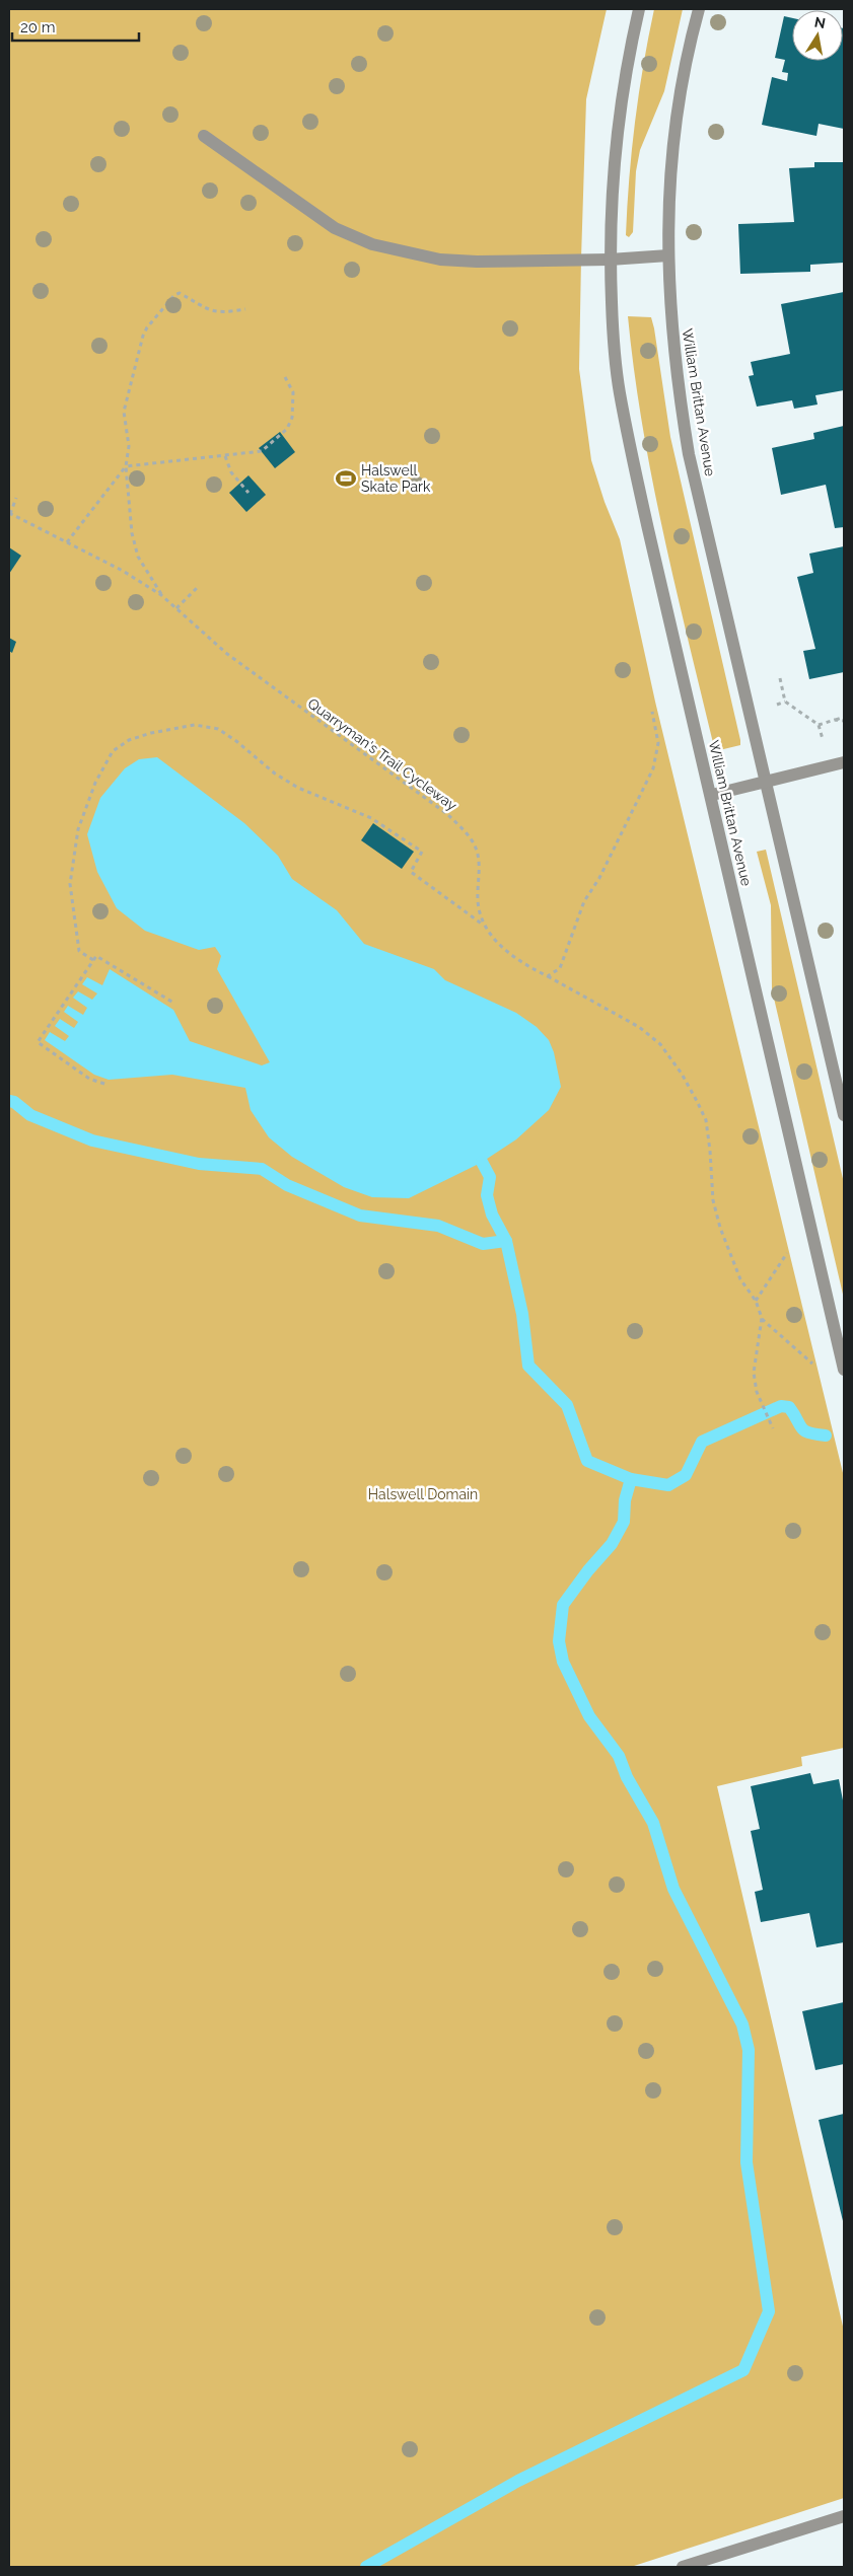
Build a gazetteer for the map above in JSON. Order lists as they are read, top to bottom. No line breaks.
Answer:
{"streets":{"street":["William Brittan Avenue"],"path":["Quarryman's Trail Cycleway"]},"parks":["Halswell Domain"],"places":{"sports":["Halswell Skate Park"]},"scale_bar":"20 m","north":"top"}
